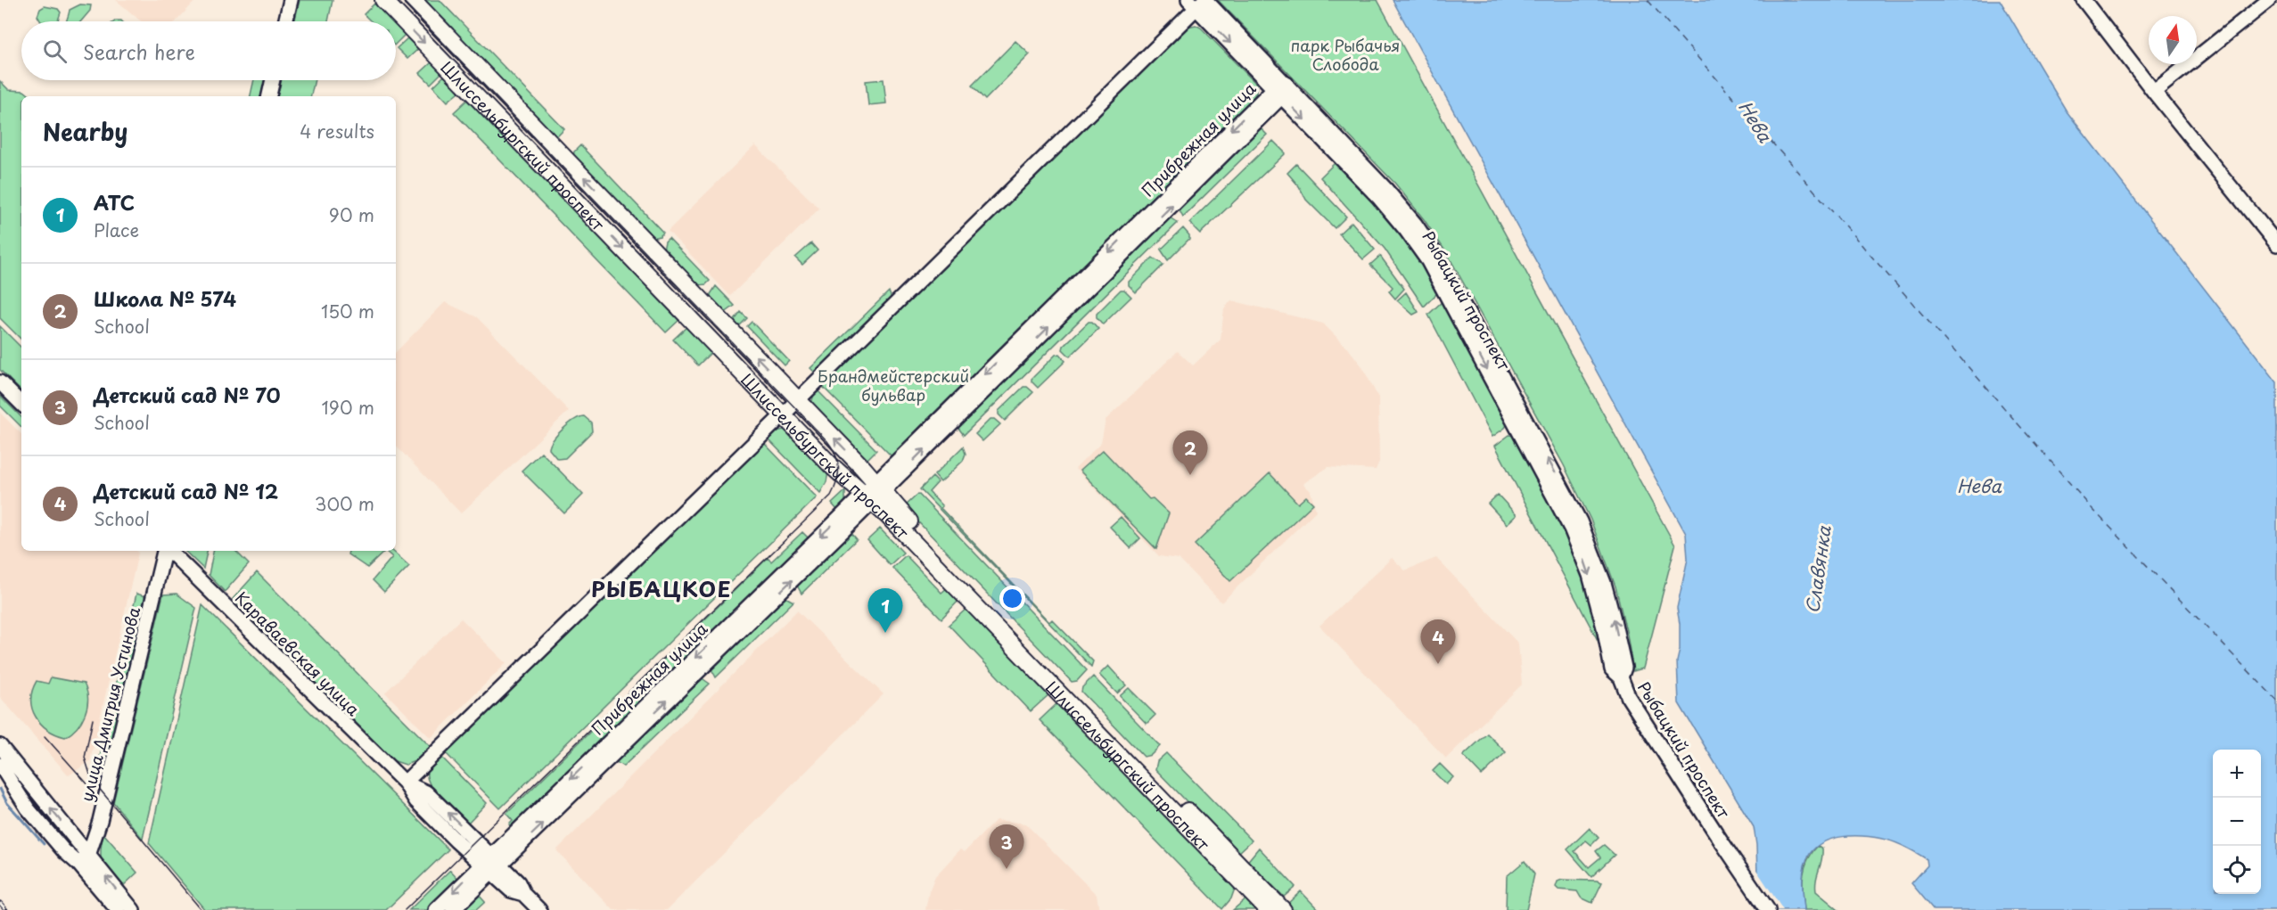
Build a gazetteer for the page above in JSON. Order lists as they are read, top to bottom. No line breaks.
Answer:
{"streets":{"main road":["Шлиссельбургский проспект"],"street":["Прибрежная улица","Рыбацкий проспект","Караваевская улица","улица Дмитрия Устинова"]},"crossings":[["Прибрежная улица","Шлиссельбургский проспект"],["Прибрежная улица","Рыбацкий проспект"],["Прибрежная улица","Караваевская улица"]],"districts":["РЫБАЦКОЕ"],"water":["Нева","Славянка"],"parks":["парк Рыбачья Слобода","Брандмейстерский бульвар"],"north":"top","page":{"search":"Search here","heading":["Nearby","4 results"],"list":[{"mark":"1","name":"АТС","note":"Place","value":"90 m"},{"mark":"2","name":"Школа № 574","note":"School","value":"150 m"},{"mark":"3","name":"Детский сад № 70","note":"School","value":"190 m"},{"mark":"4","name":"Детский сад № 12","note":"School","value":"300 m"}],"pins":["2","1","4","3"],"map_buttons":["+","−"]}}
